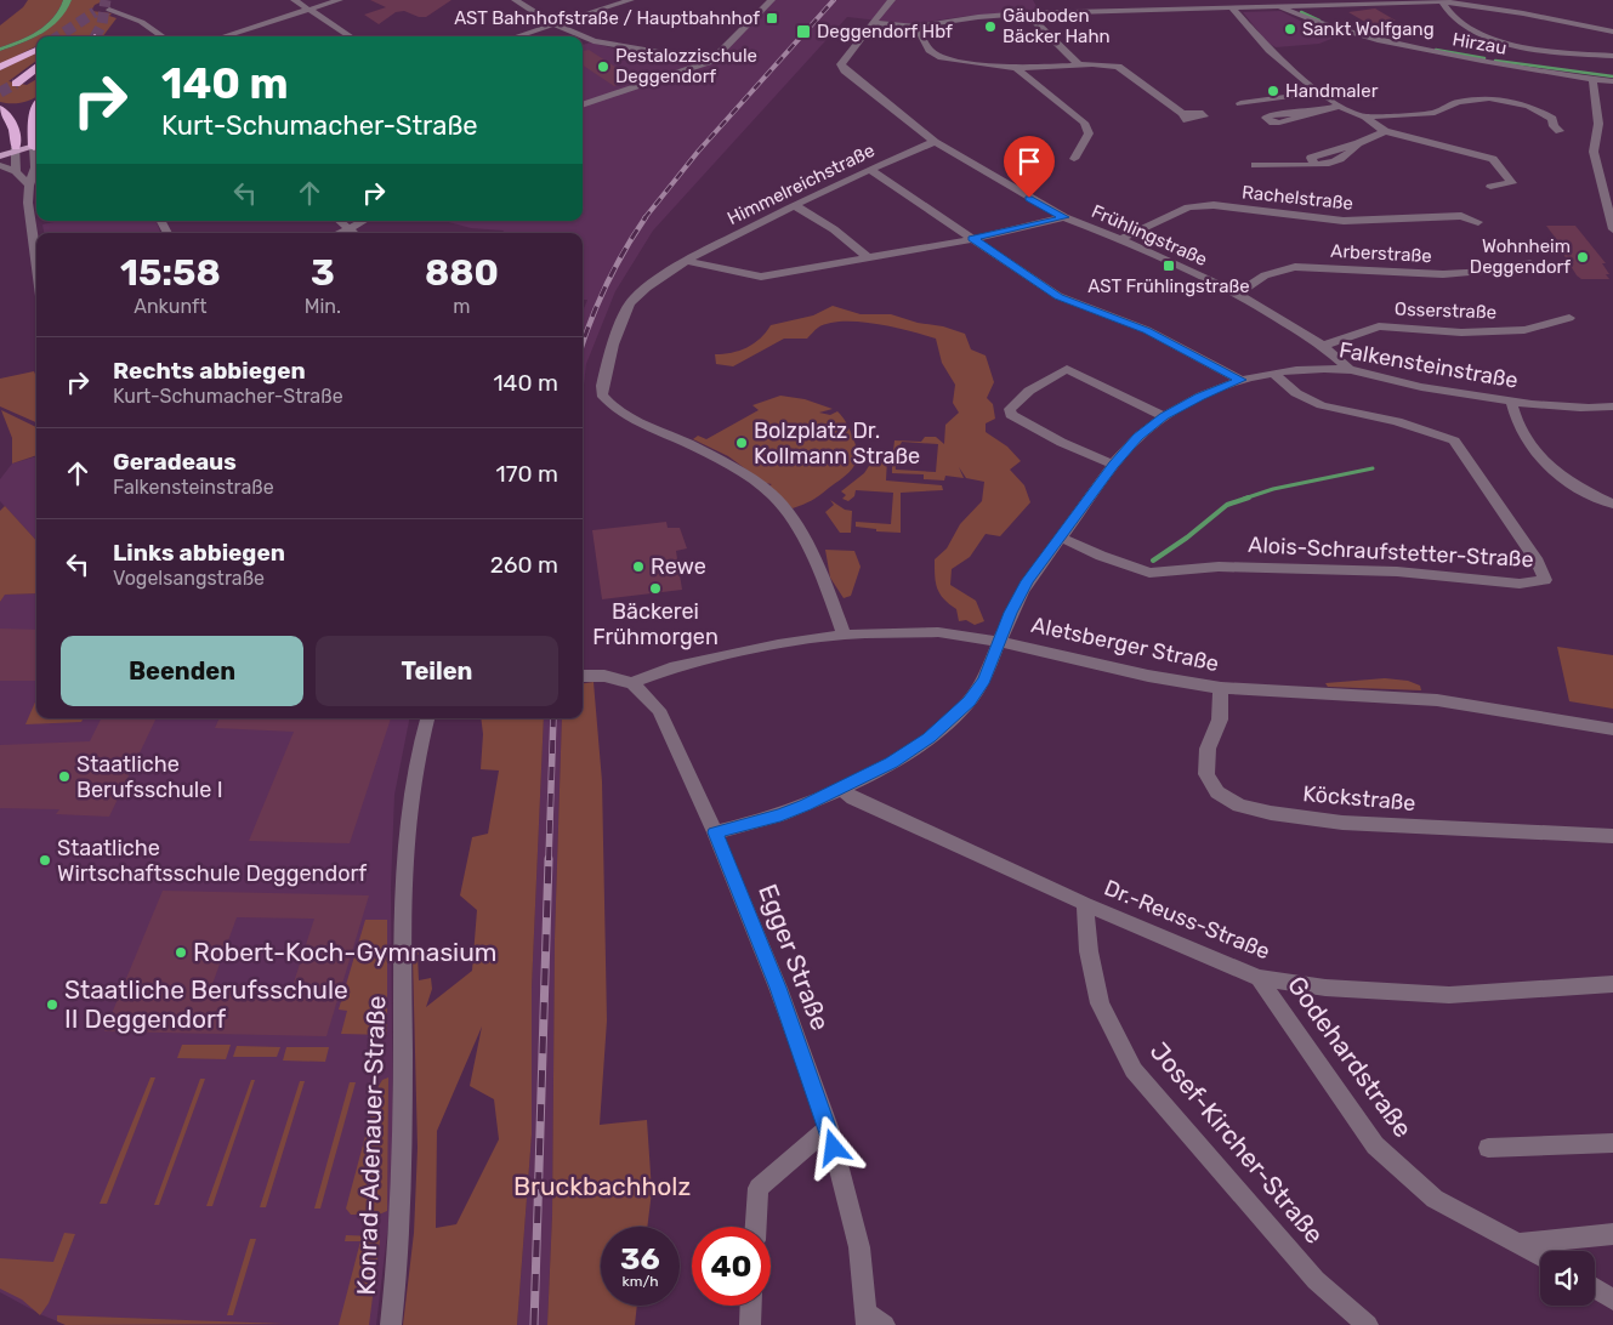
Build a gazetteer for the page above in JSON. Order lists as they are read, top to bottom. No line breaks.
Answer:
{"streets":{"street":["Hirzau","Himmelreichstraße","Rachelstraße","Frühlingstraße","Arberstraße","Osserstraße","Falkensteinstraße","Alois-Schraufstetter-Straße","Aletsberger Straße","Köckstraße","Dr.-Reuss-Straße","Egger Straße","Godehardstraße","Josef-Kircher-Straße","Konrad-Adenauer-Straße"]},"crossings":[["Himmelreichstraße","Frühlingstraße"],["Himmelreichstraße","Aletsberger Straße"],["Rachelstraße","Frühlingstraße"],["Frühlingstraße","Arberstraße"],["Frühlingstraße","Osserstraße"],["Frühlingstraße","Falkensteinstraße"],["Falkensteinstraße","Alois-Schraufstetter-Straße"],["Falkensteinstraße","Aletsberger Straße"],["Falkensteinstraße","Dr.-Reuss-Straße"],["Falkensteinstraße","Egger Straße"],["Aletsberger Straße","Köckstraße"],["Aletsberger Straße","Egger Straße"],["Dr.-Reuss-Straße","Godehardstraße"],["Dr.-Reuss-Straße","Josef-Kircher-Straße"]],"parks":["Bruckbachholz"],"places":{"transit":["AST Bahnhofstraße / Hauptbahnhof","Deggendorf Hbf","AST Frühlingstraße"],"other":["Gäuboden Bäcker Hahn","Sankt Wolfgang","Pestalozzischule Deggendorf","Handmaler","Wohnheim Deggendorf","Bolzplatz Dr. Kollmann Straße","Rewe","Bäckerei Frühmorgen","Staatliche Berufsschule I","Staatliche Wirtschaftsschule Deggendorf","Robert-Koch-Gymnasium","Staatliche Berufsschule II Deggendorf"]},"page":{"turn":["140 m","Kurt-Schumacher-Straße"],"eta":["15:58","Ankunft","3","Min.","880","m"],"list":[{"name":"Rechts abbiegen","note":"Kurt-Schumacher-Straße","value":"140 m"},{"name":"Geradeaus","note":"Falkensteinstraße","value":"170 m"},{"name":"Links abbiegen","note":"Vogelsangstraße","value":"260 m"}],"buttons":["Beenden","Teilen"],"speed":"36 km/h","limit":"40"}}
